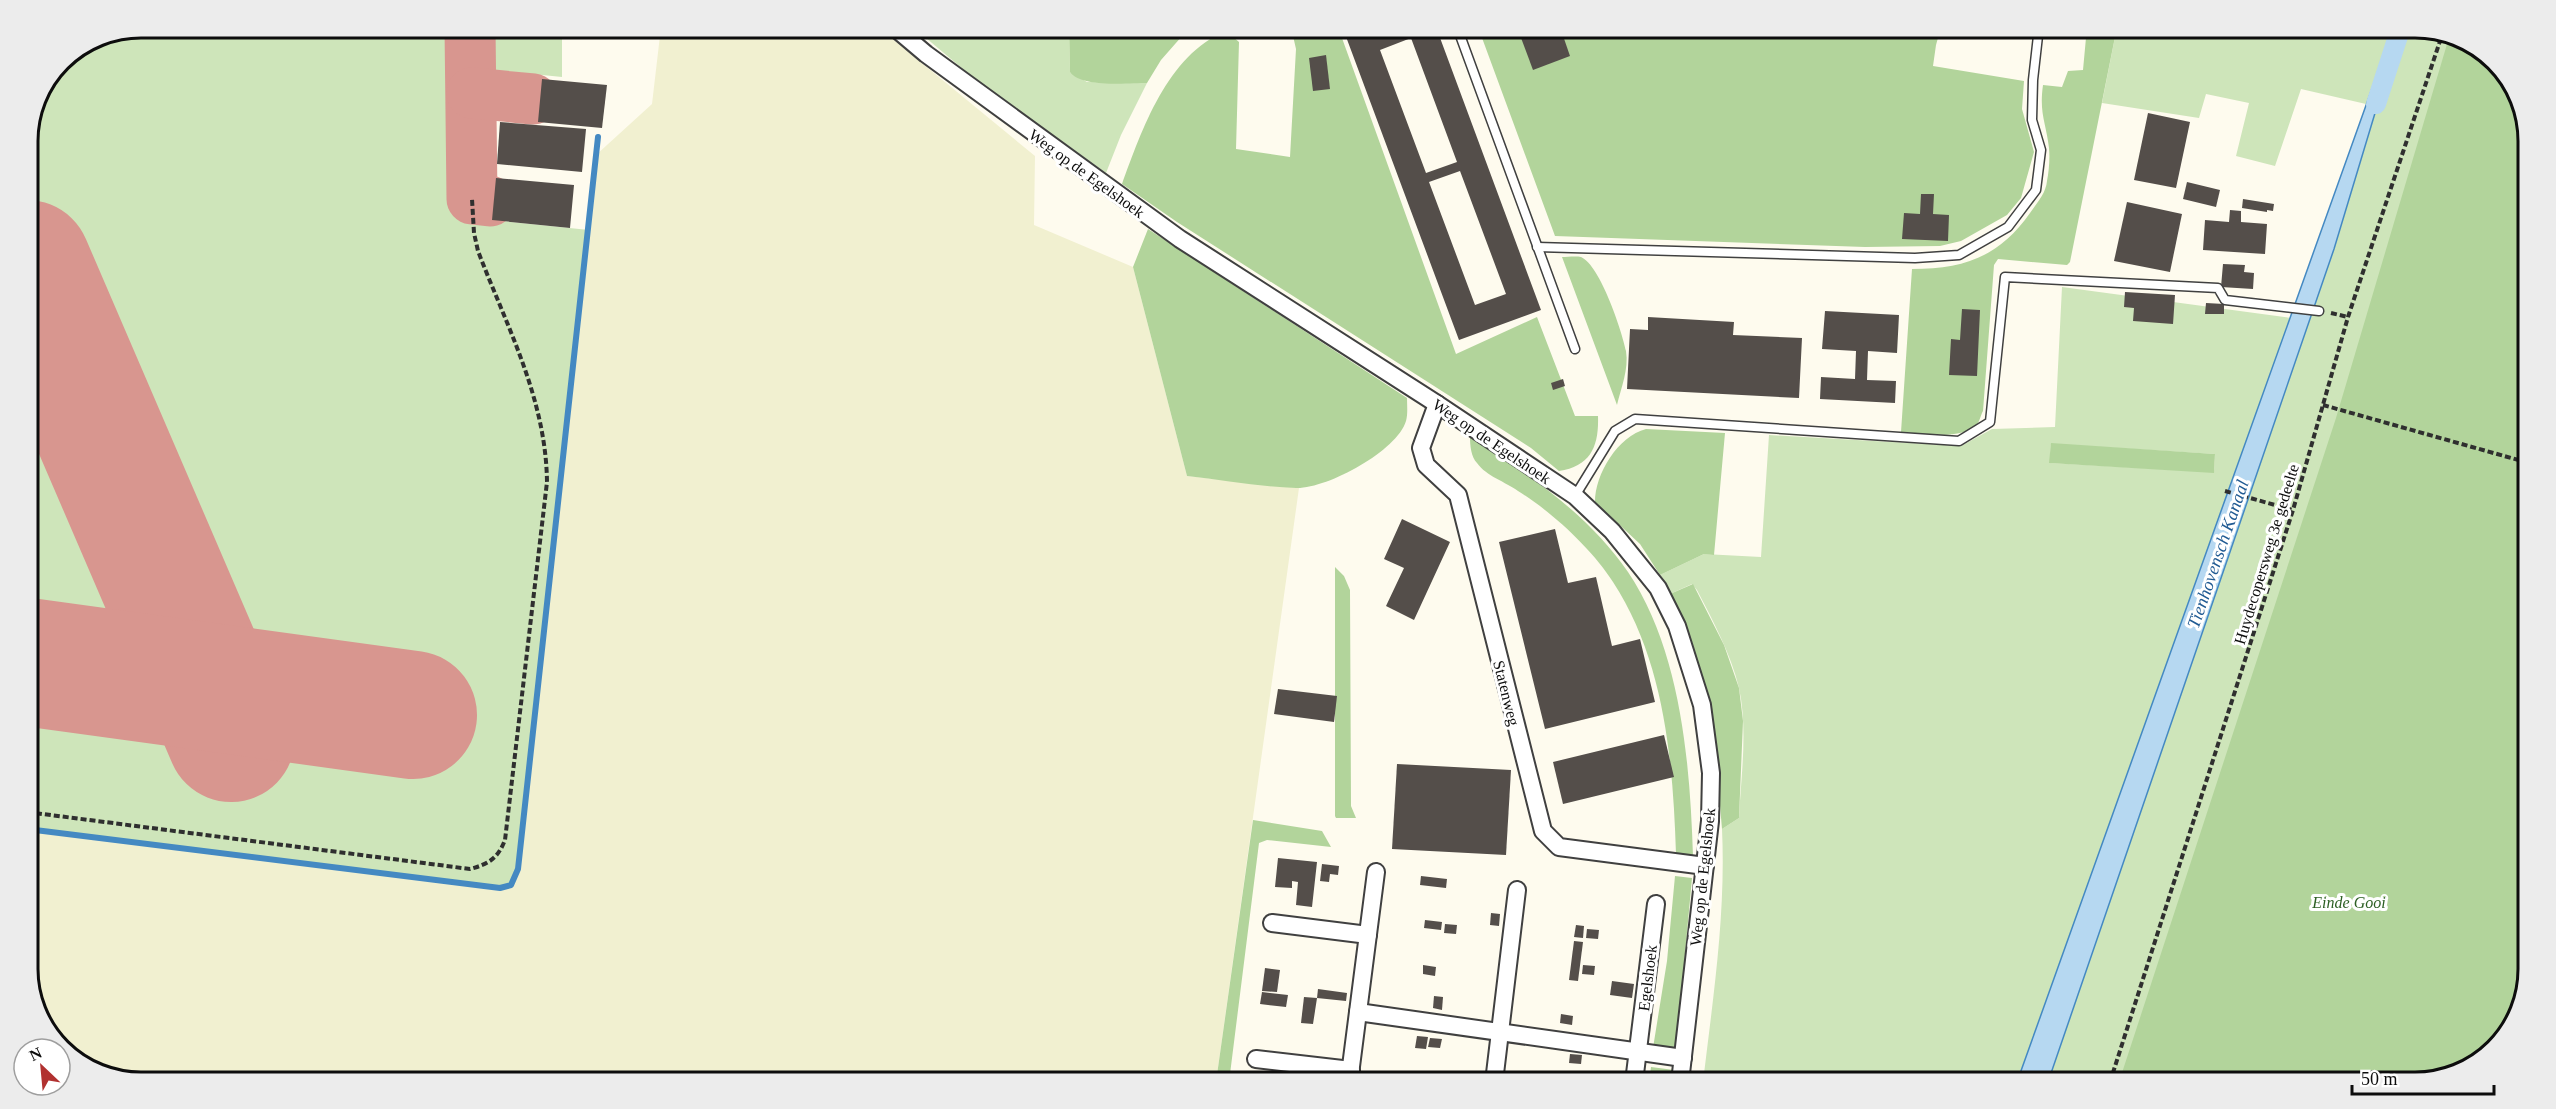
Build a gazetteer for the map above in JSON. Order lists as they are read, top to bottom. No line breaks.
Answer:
{"streets":{"street":["Weg op de Egelshoek","Statenweg","Egelshoek"],"path":["Huydecopersweg 3e gedeelte"]},"crossings":[["Weg op de Egelshoek","Statenweg"]],"water":["Tienhovensch Kanaal"],"parks":["Einde Gooi"],"scale_bar":"50 m","north":"top left"}
